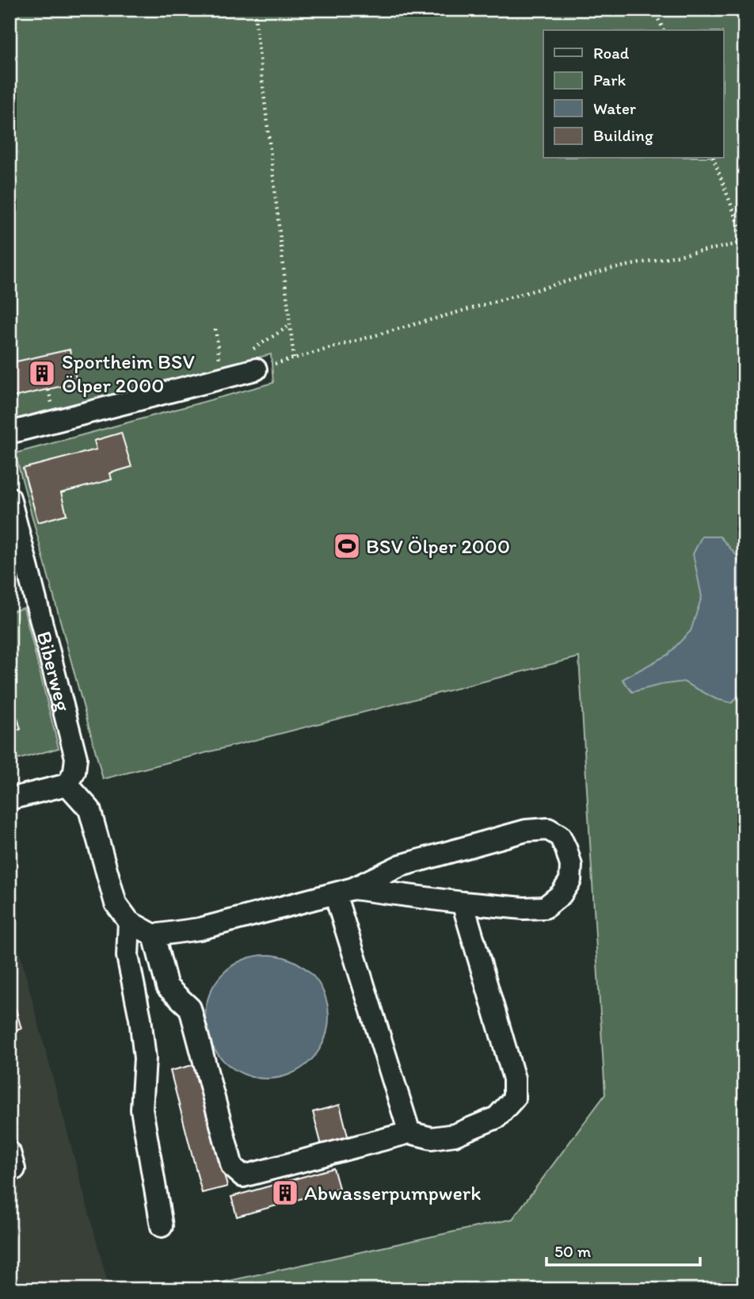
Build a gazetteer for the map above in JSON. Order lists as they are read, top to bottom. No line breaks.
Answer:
{"streets":{"street":["Biberweg"]},"places":{"building":["Sportheim BSV Ölper 2000","Abwasserpumpwerk"],"sports":["BSV Ölper 2000"]},"legend":["Road","Park","Water","Building"],"scale_bar":"50 m"}
